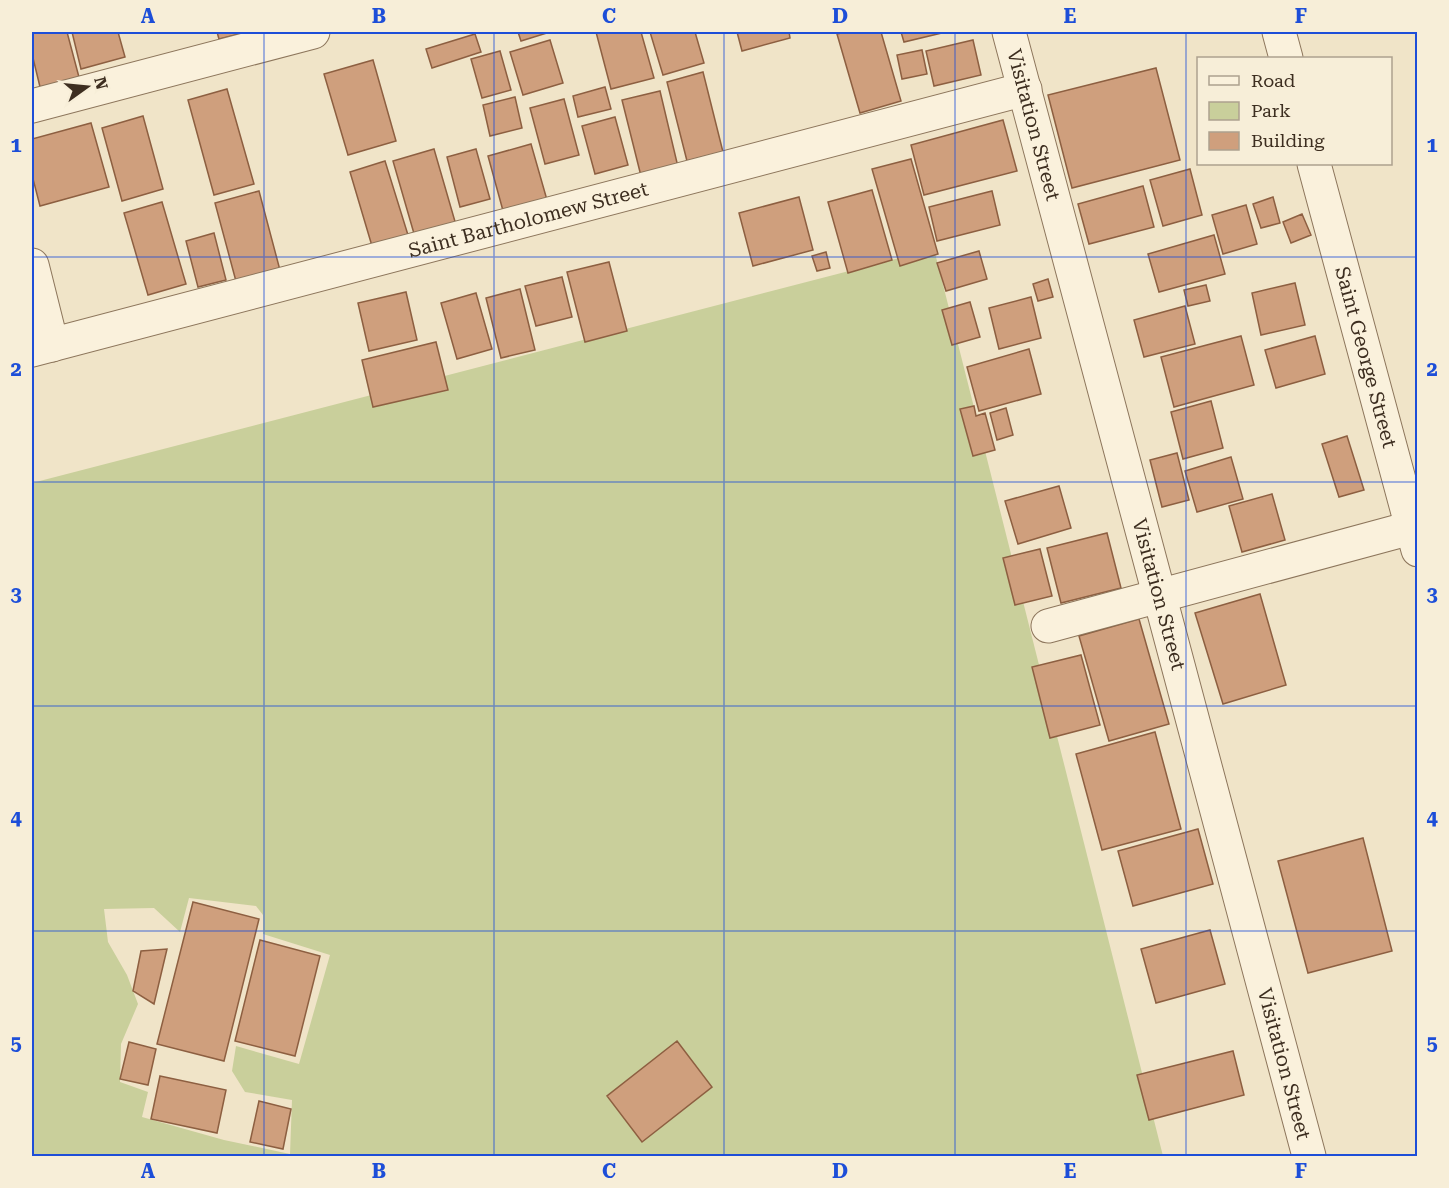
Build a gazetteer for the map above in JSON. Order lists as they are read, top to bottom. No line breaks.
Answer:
{"streets":{"street":["Visitation Street","Saint Bartholomew Street","Saint George Street"]},"crossings":[["Visitation Street","Saint Bartholomew Street"]],"legend":["Road","Park","Building"],"north":"right","grid":{"columns":["A","B","C","D","E","F"],"rows":["1","2","3","4","5"]}}
